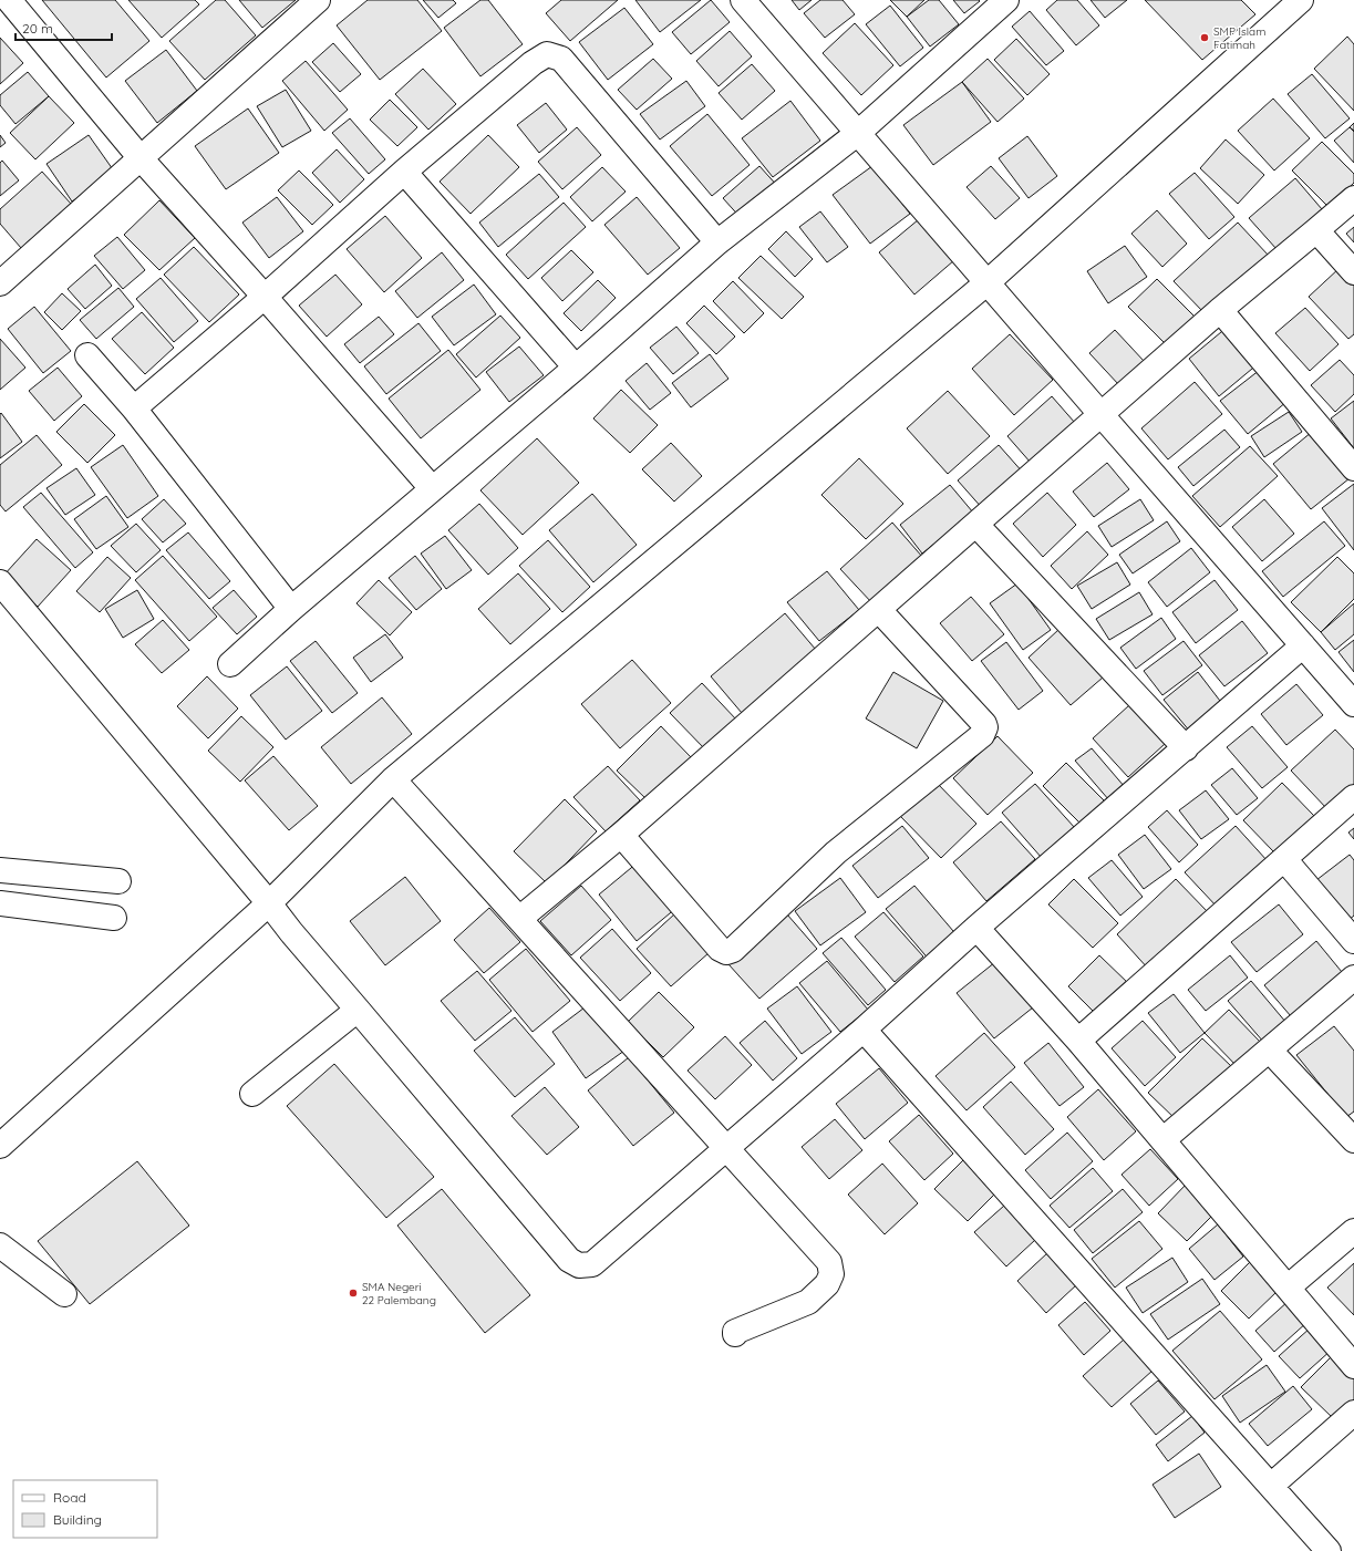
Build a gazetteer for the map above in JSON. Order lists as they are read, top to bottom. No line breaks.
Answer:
{"places":["SMP Islam Fatimah","SMA Negeri 22 Palembang"],"legend":["Road","Building"],"scale_bar":"20 m"}
